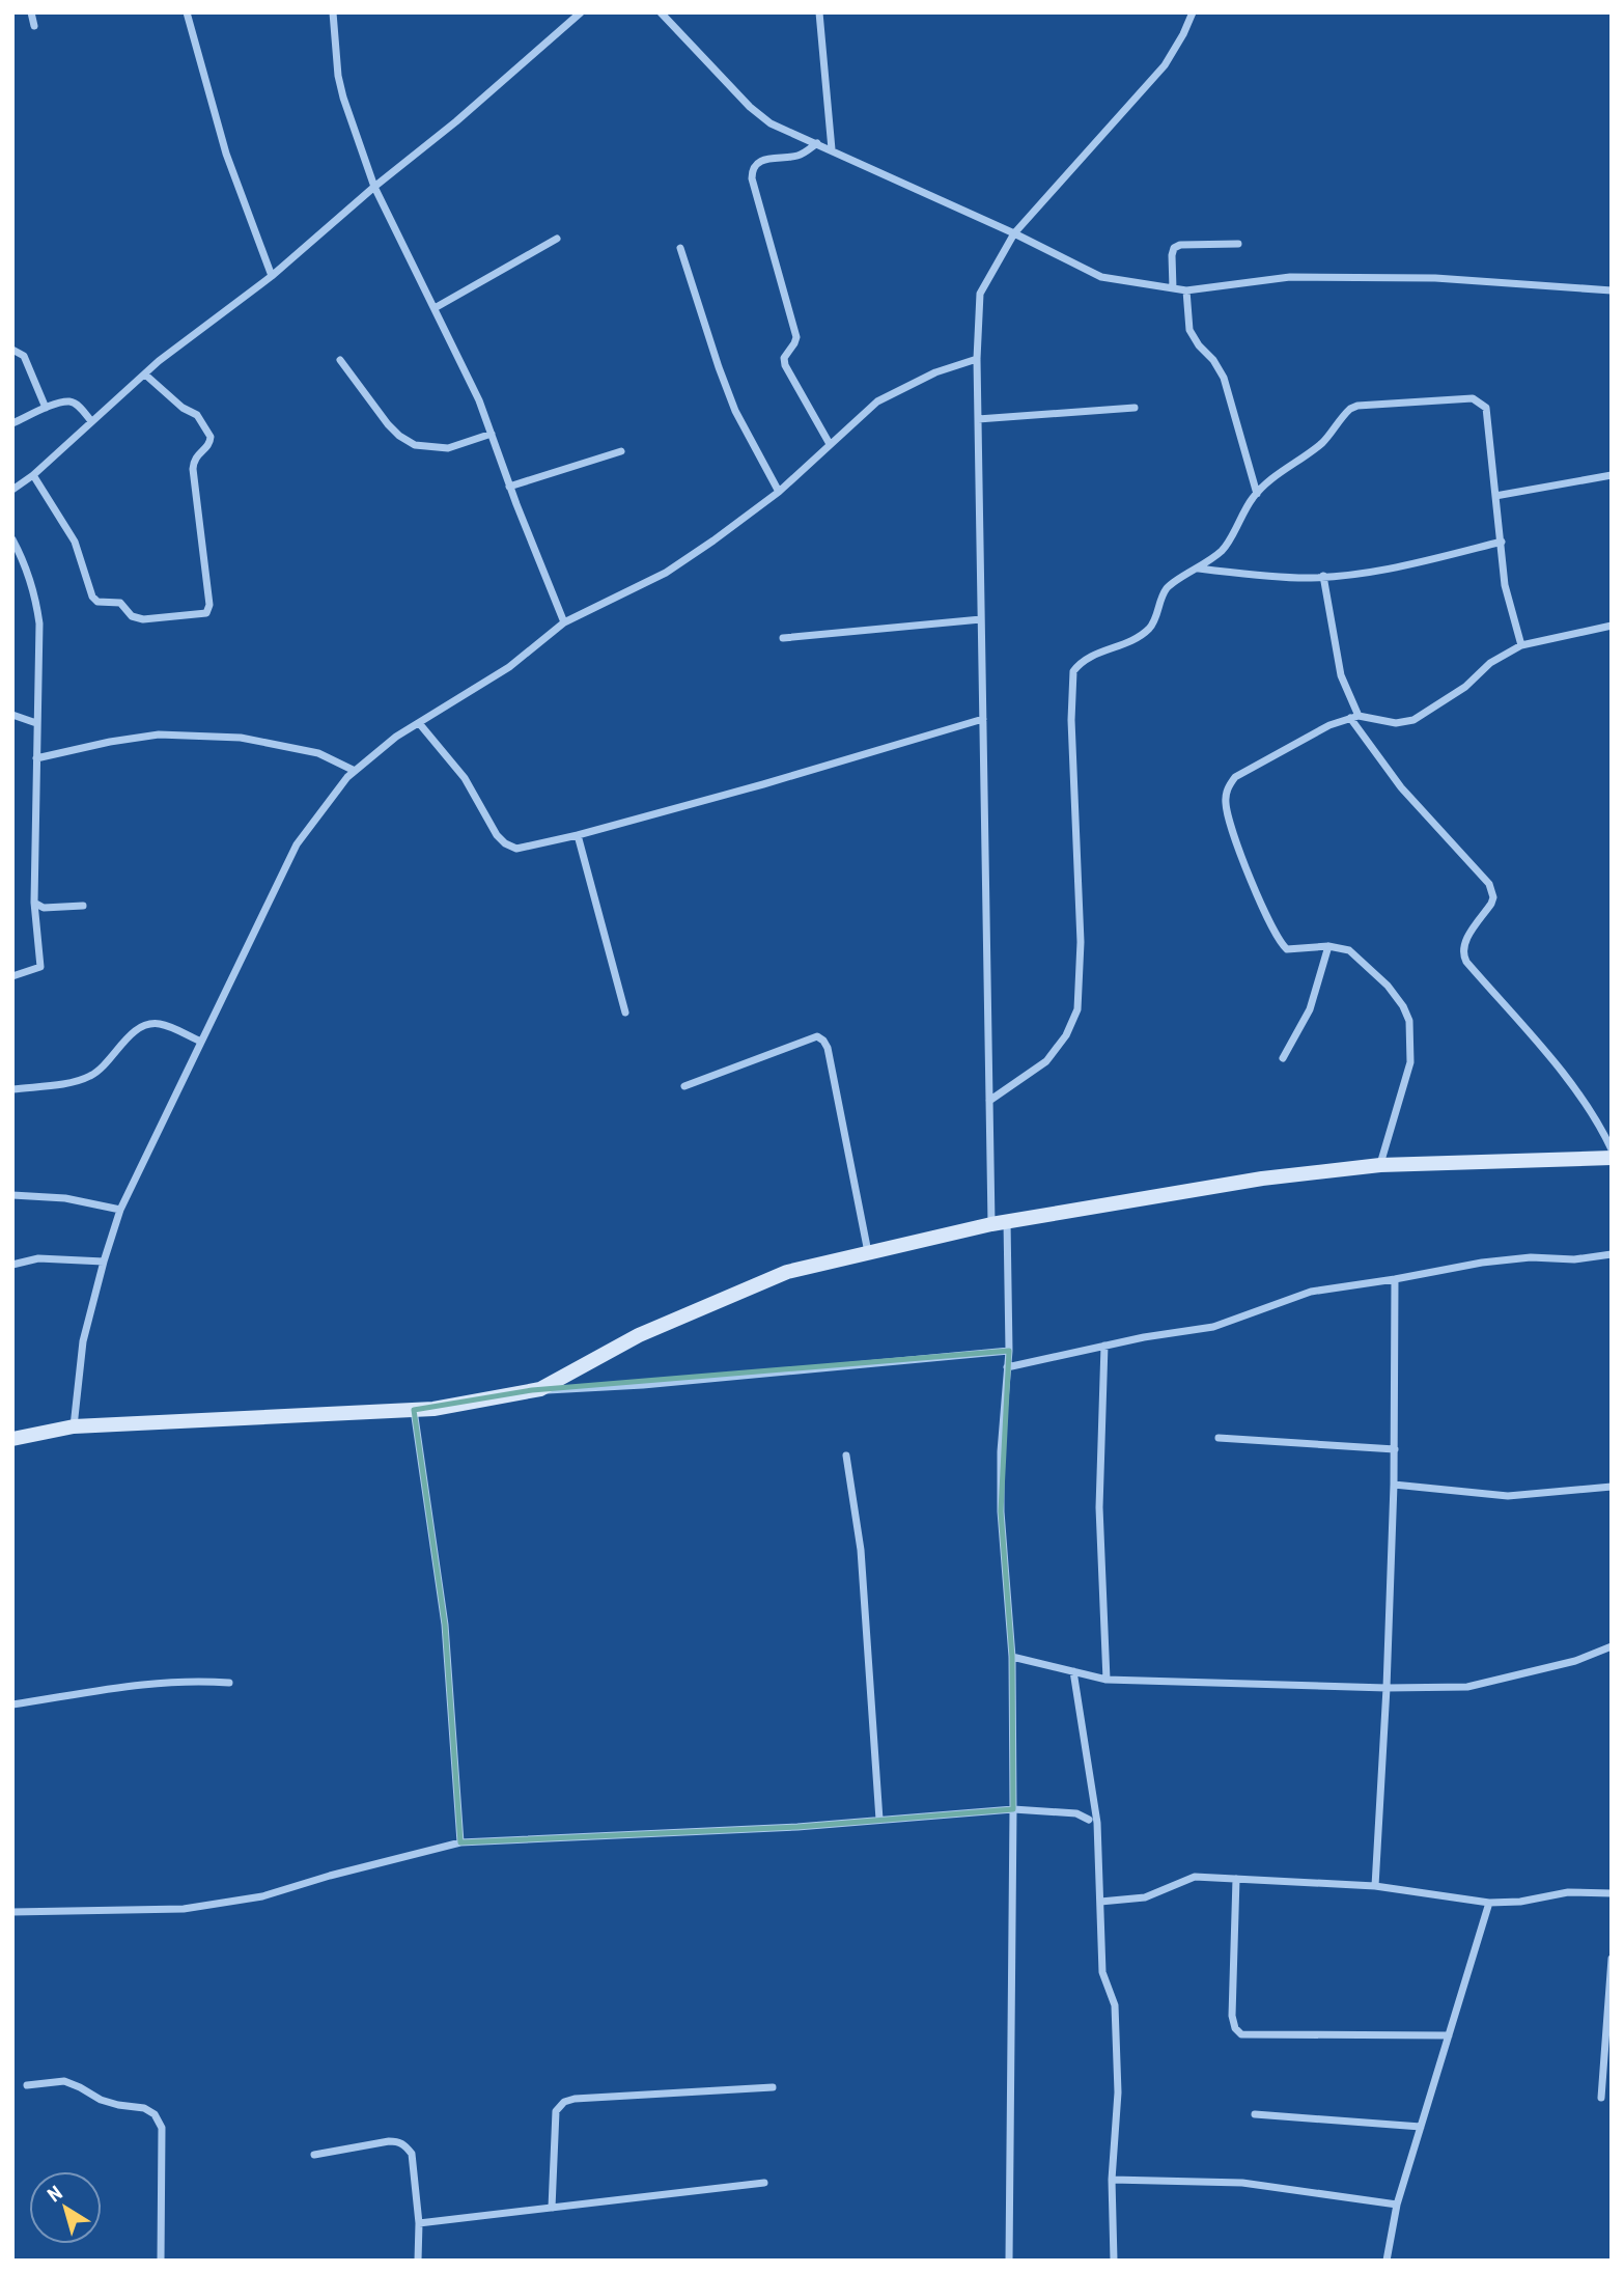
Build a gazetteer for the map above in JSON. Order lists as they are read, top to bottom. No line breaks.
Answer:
{"north":"top left"}
